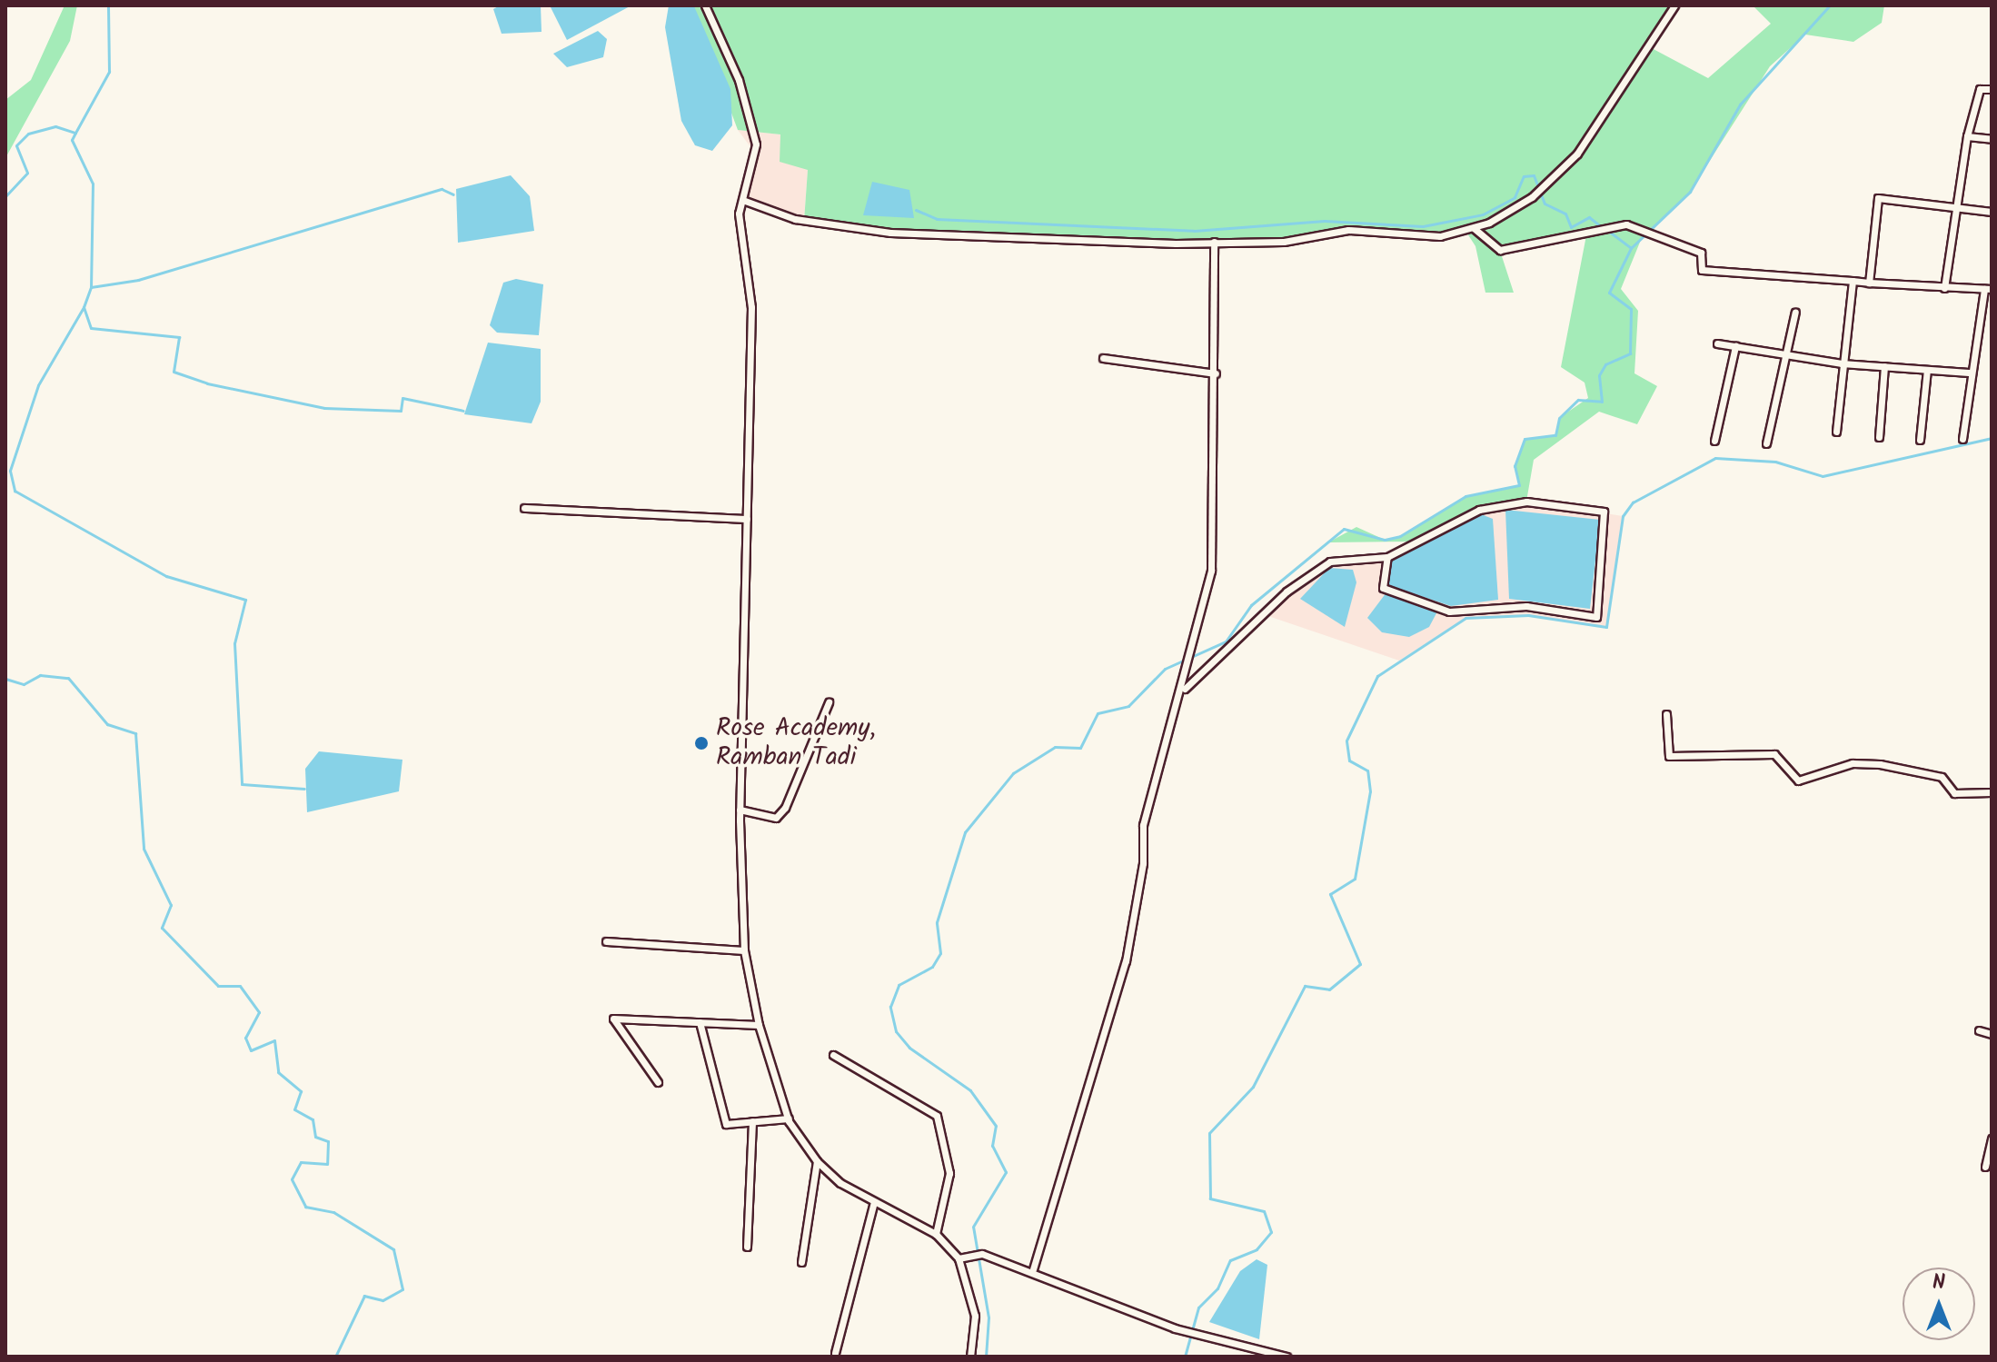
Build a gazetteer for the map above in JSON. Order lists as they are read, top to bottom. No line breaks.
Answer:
{"places":["Rose Academy, Ramban Tadi"],"north":"top"}
